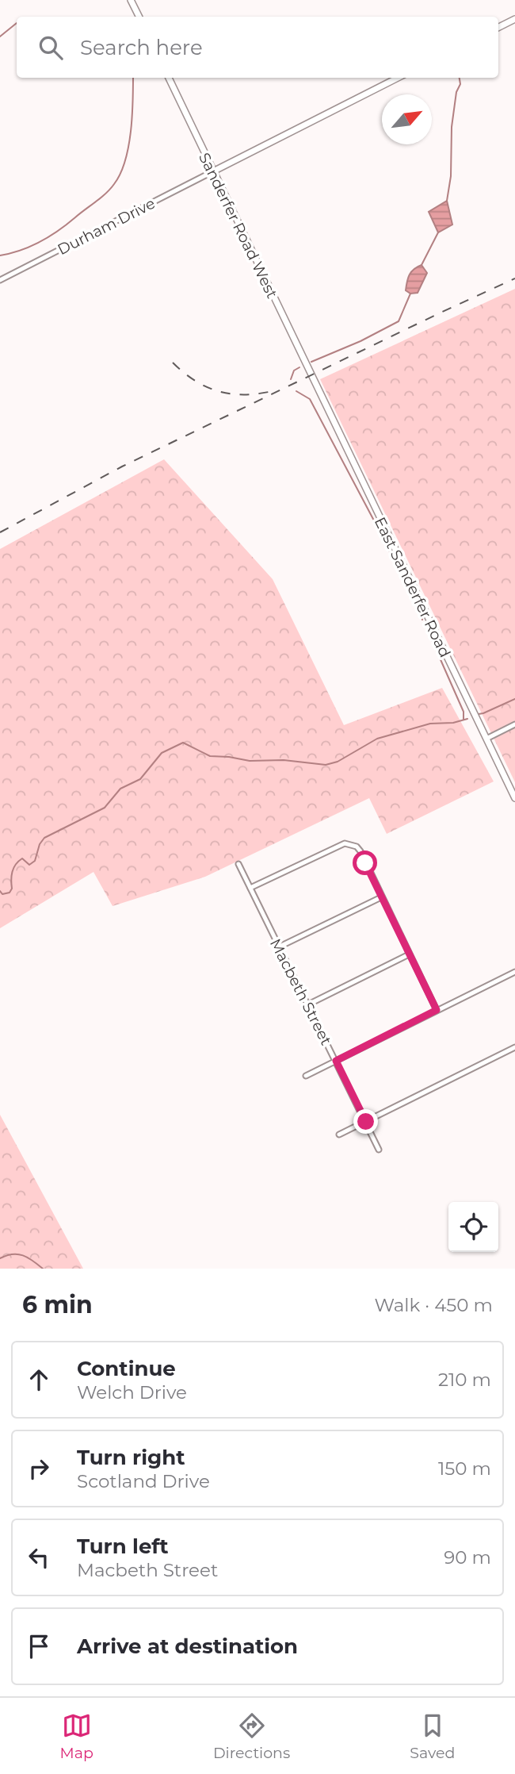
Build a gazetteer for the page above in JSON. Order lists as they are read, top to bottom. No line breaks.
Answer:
{"streets":{"street":["Sanderfer Road West","Durham Drive","East Sanderfer Road","Macbeth Street"]},"crossings":[["Sanderfer Road West","Durham Drive"],["Sanderfer Road West","East Sanderfer Road"]],"north":"top right","page":{"search":"Search here","heading":["6 min","Walk · 450 m"],"list":[["Continue","Welch Drive","210 m"],["Turn right","Scotland Drive","150 m"],["Turn left","Macbeth Street","90 m"],"Arrive at destination"],"nav":["Map","Directions","Saved"]}}
